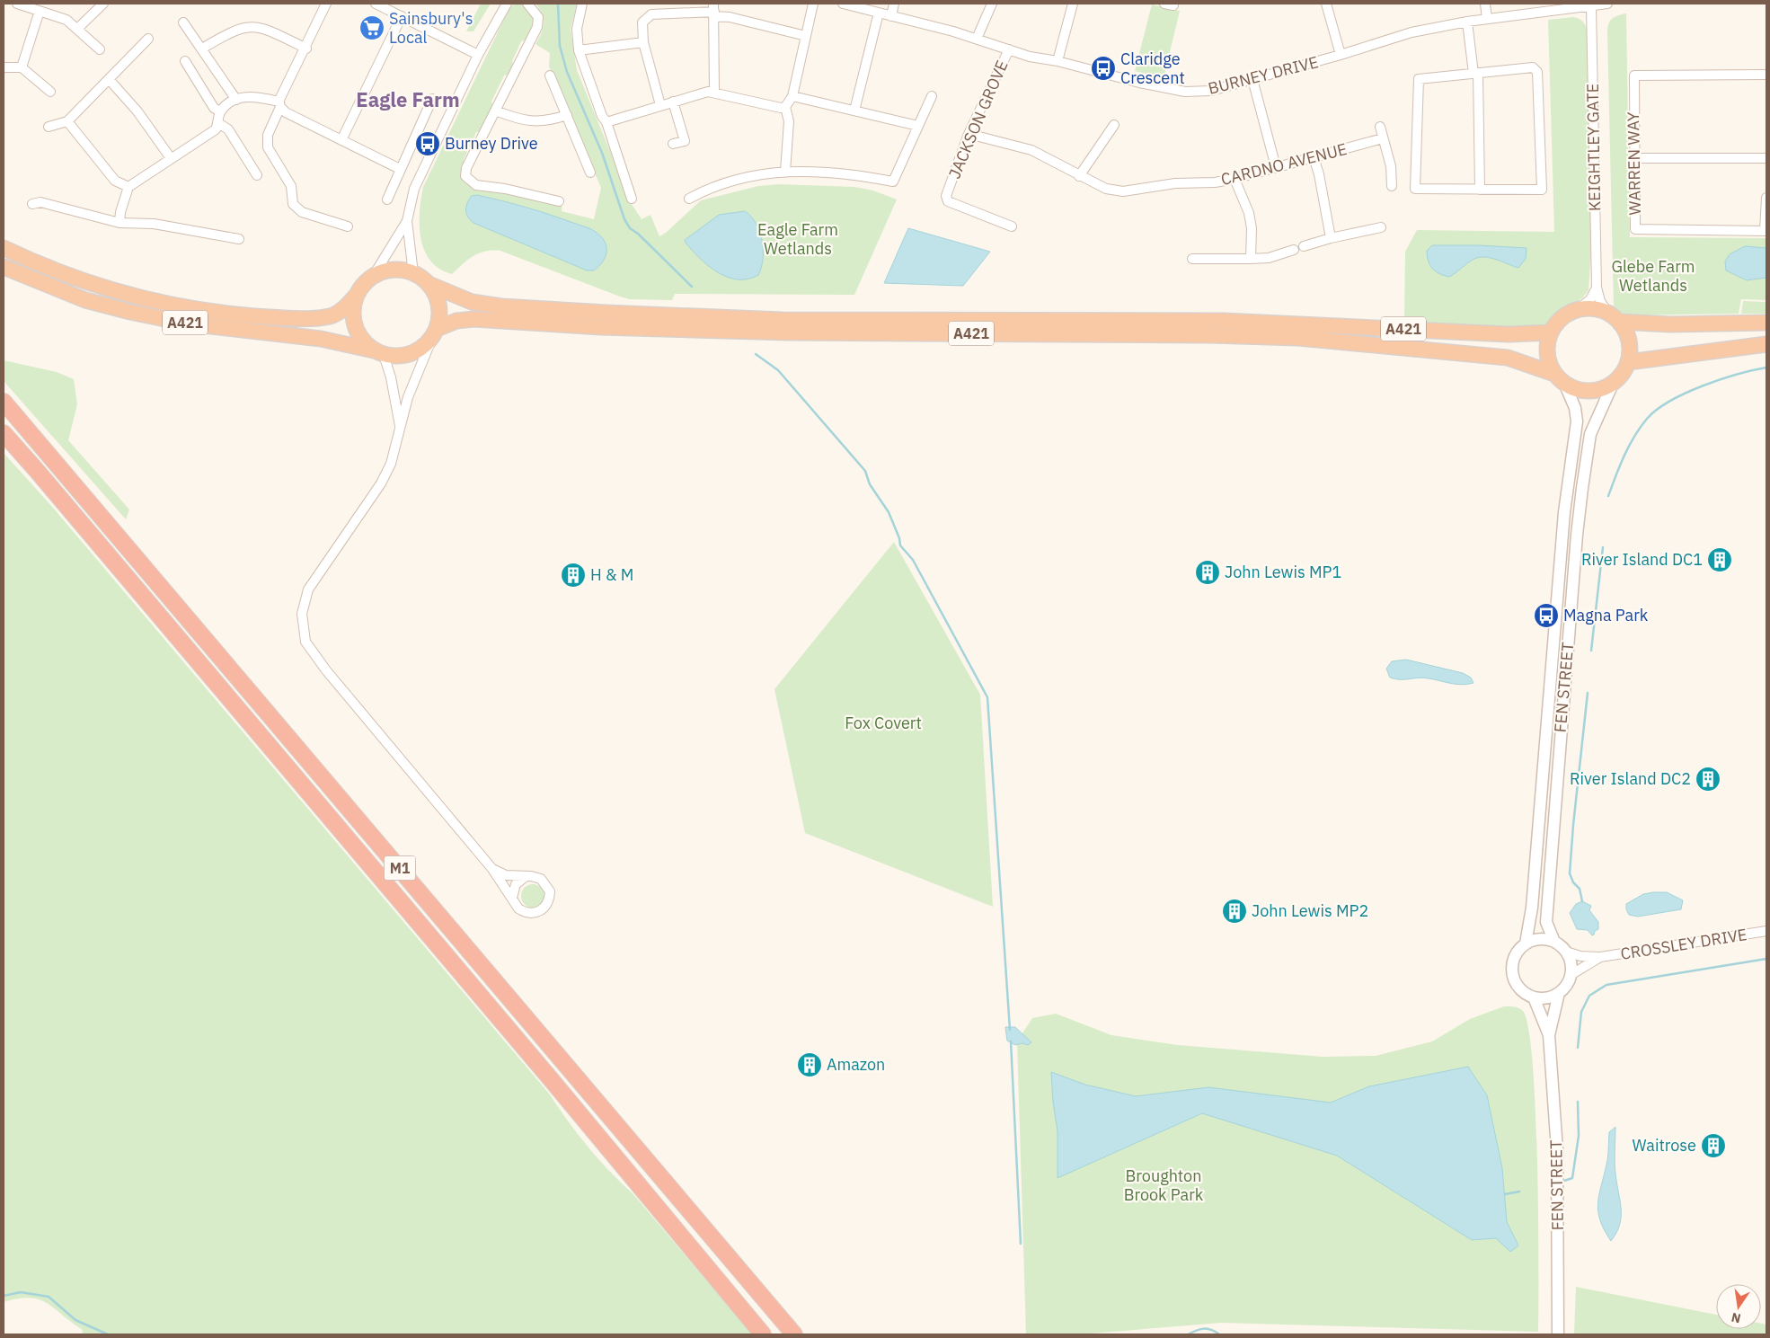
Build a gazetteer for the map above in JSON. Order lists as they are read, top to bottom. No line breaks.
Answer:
{"streets":{"highway":["A421","M1"],"street":["BURNEY DRIVE","JACKSON GROVE","KEIGHTLEY GATE","WARREN WAY","CARDNO AVENUE","FEN STREET","CROSSLEY DRIVE"]},"crossings":[["BURNEY DRIVE","JACKSON GROVE"],["BURNEY DRIVE","KEIGHTLEY GATE"],["JACKSON GROVE","CARDNO AVENUE"],["KEIGHTLEY GATE","A421"],["KEIGHTLEY GATE","FEN STREET"],["A421","FEN STREET"]],"districts":["Eagle Farm"],"parks":["Eagle Farm Wetlands","Glebe Farm Wetlands","Fox Covert","Broughton Brook Park"],"places":{"supermarket":["Sainsbury's Local"],"bus stop":["Claridge Crescent","Burney Drive","Magna Park"],"building":["River Island DC1","John Lewis MP1","H & M","River Island DC2","John Lewis MP2","Amazon","Waitrose"]},"north":"bottom"}
